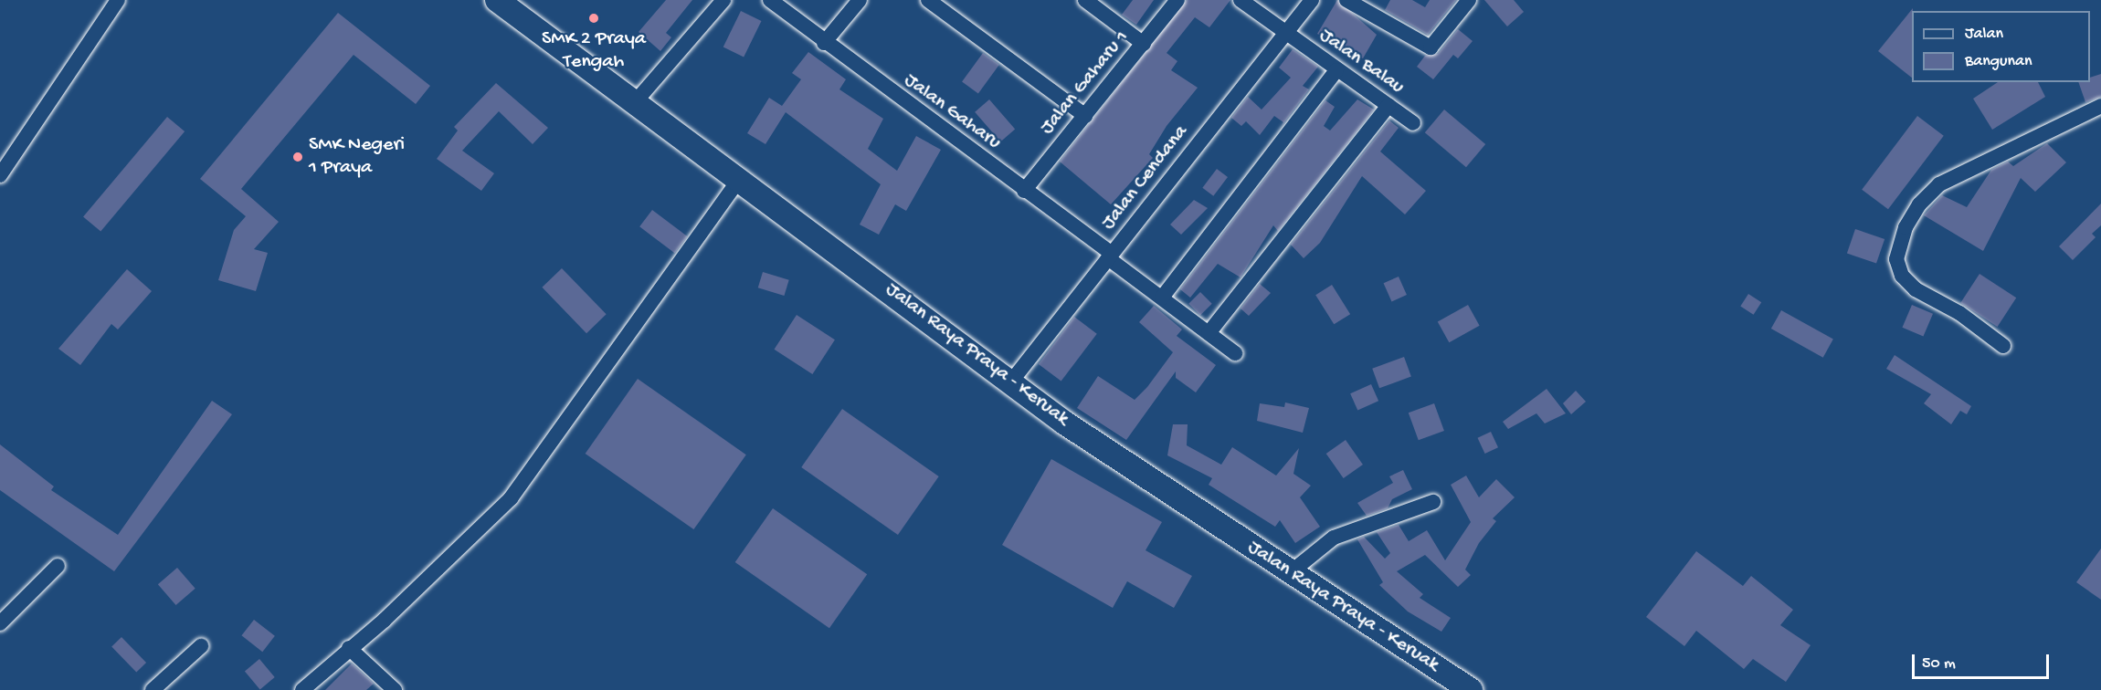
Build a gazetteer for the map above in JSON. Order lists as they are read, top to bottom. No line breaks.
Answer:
{"streets":{"main road":["Jalan Raya Praya - Keruak"],"street":["Jalan Balau","Jalan Gaharu 1","Jalan Gaharu","Jalan Cendana"]},"crossings":[["Jalan Balau","Jalan Cendana"],["Jalan Gaharu 1","Jalan Gaharu"],["Jalan Gaharu","Jalan Cendana"],["Jalan Cendana","Jalan Raya Praya - Keruak"]],"places":["SMK 2 Praya Tengah","SMK Negeri 1 Praya"],"legend":["Jalan","Bangunan"],"scale_bar":"50 m"}
